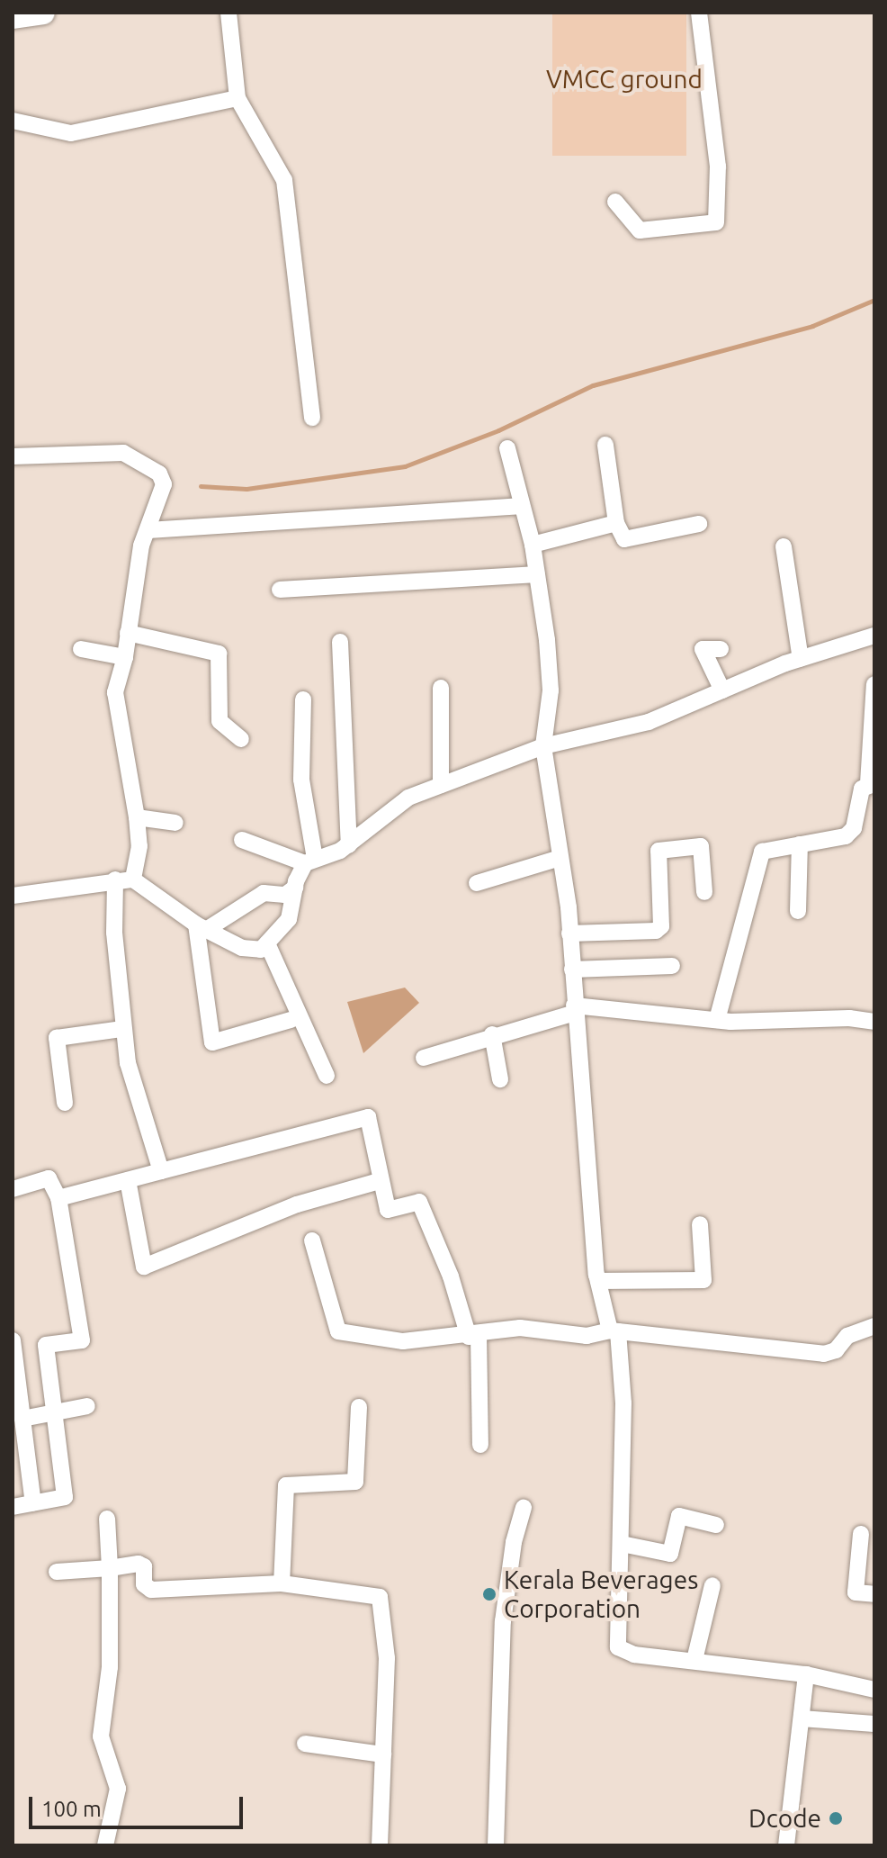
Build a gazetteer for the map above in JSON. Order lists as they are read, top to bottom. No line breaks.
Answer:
{"parks":["VMCC ground"],"places":["Kerala Beverages Corporation","Dcode"],"scale_bar":"100 m"}
